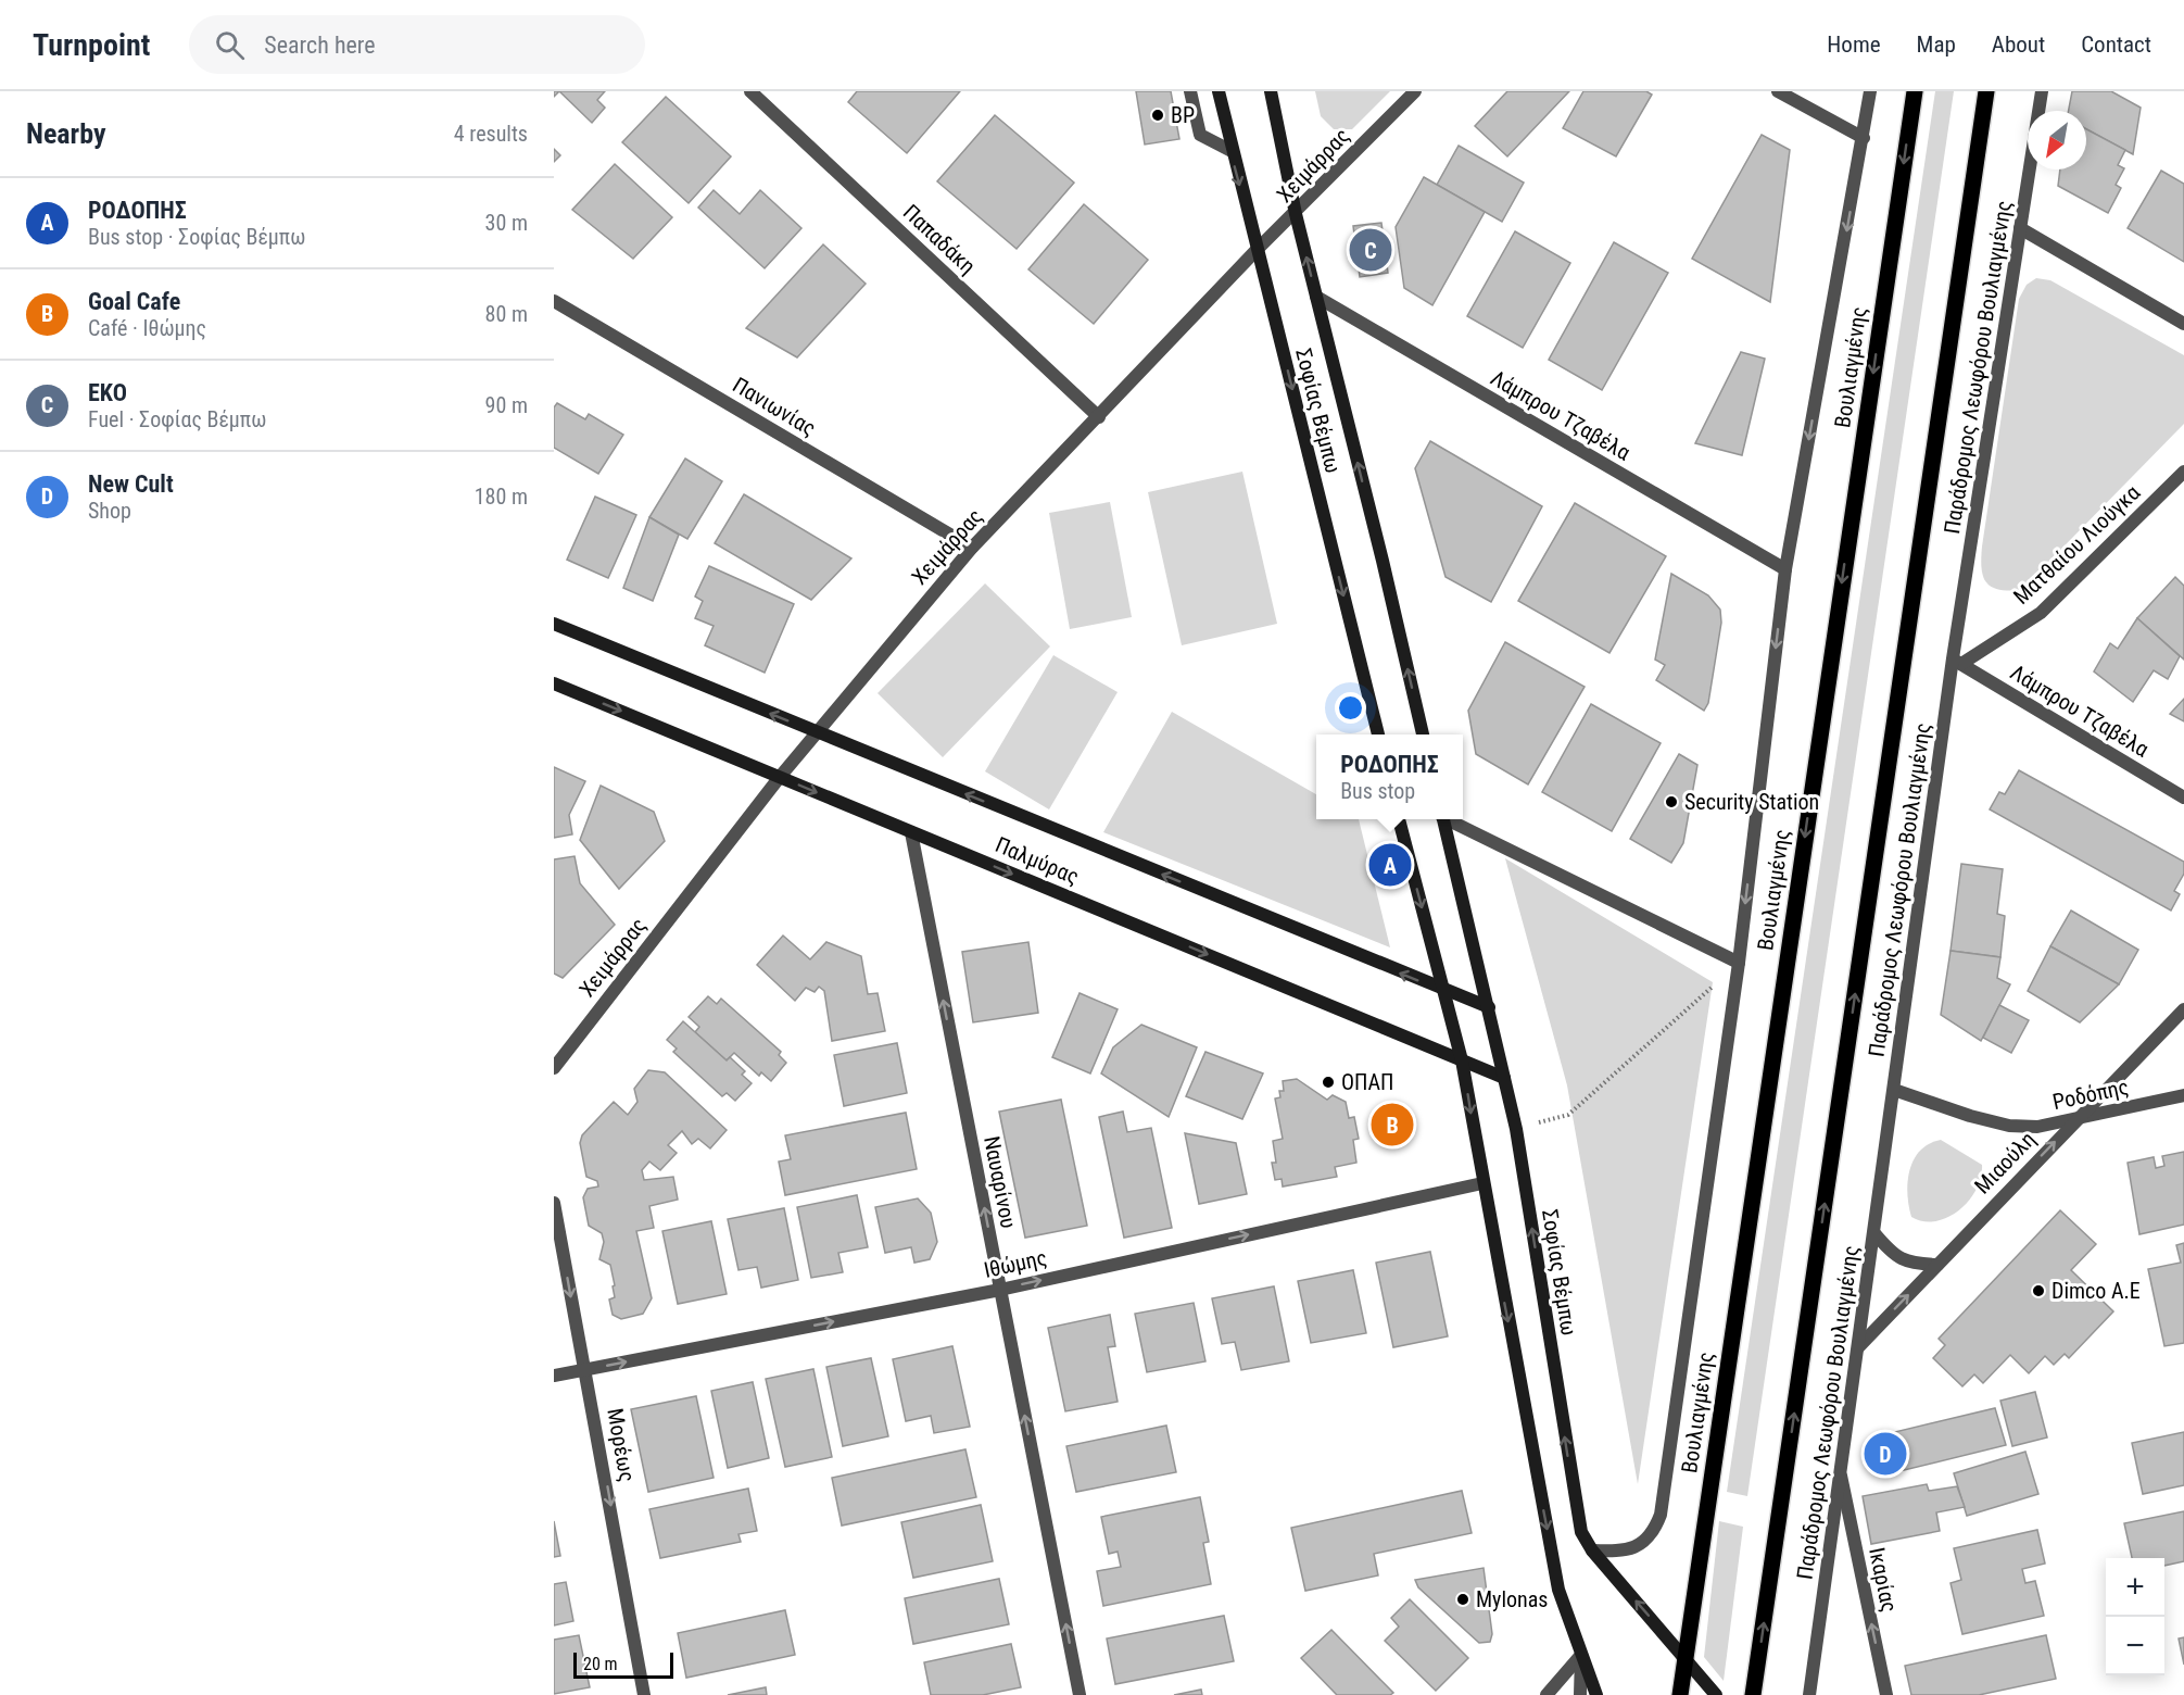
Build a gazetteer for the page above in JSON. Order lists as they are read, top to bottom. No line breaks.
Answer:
{"streets":{"main road":["Βουλιαγμένης","Σοφίας Βέμπω","Παλμύρας"],"street":["Χειμάρρας","Παπαδάκη","Παράδρομος Λεωφόρου Βουλιαγμένης","Πανιωνίας","Λάμπρου Τζαβέλα","Ματθαίου Λιούγκα","Ροδόπης","Μιαούλη","Ναυαρίνου","Ιθώμης","Μορέως","Ικαρίας"]},"crossings":[["Χειμάρρας","Παπαδάκη"],["Χειμάρρας","Πανιωνίας"],["Χειμάρρας","Σοφίας Βέμπω"],["Χειμάρρας","Παλμύρας"],["Βουλιαγμένης","Σοφίας Βέμπω"],["Παράδρομος Λεωφόρου Βουλιαγμένης","Λάμπρου Τζαβέλα"],["Παράδρομος Λεωφόρου Βουλιαγμένης","Ματθαίου Λιούγκα"],["Παράδρομος Λεωφόρου Βουλιαγμένης","Ροδόπης"],["Παράδρομος Λεωφόρου Βουλιαγμένης","Μιαούλη"],["Παράδρομος Λεωφόρου Βουλιαγμένης","Ικαρίας"],["Σοφίας Βέμπω","Λάμπρου Τζαβέλα"],["Σοφίας Βέμπω","Παλμύρας"],["Λάμπρου Τζαβέλα","Ματθαίου Λιούγκα"],["Παλμύρας","Ναυαρίνου"],["Ροδόπης","Μιαούλη"],["Ναυαρίνου","Ιθώμης"],["Ιθώμης","Μορέως"]],"one_way":["Μιαούλη","Ναυαρίνου","Ιθώμης","Μορέως","Ικαρίας"],"places":["BP","Security Station","ΟΠΑΠ","Dimco Α.Ε","Mylonas"],"scale_bar":"20 m","north":"bottom left","page":{"header":"Turnpoint","search":"Search here","nav":["Home","Map","About","Contact"],"heading":["Nearby","4 results"],"list":[{"mark":"A","name":"ΡΟΔΟΠΗΣ","note":"Bus stop · Σοφίας Βέμπω","value":"30 m"},{"mark":"B","name":"Goal Cafe","note":"Café · Ιθώμης","value":"80 m"},{"mark":"C","name":"EKO","note":"Fuel · Σοφίας Βέμπω","value":"90 m"},{"mark":"D","name":"New Cult","note":"Shop","value":"180 m"}],"pins":["C","A","B","D"],"popup":["ΡΟΔΟΠΗΣ","Bus stop"],"map_buttons":["+","−"],"scale":"20 m"}}
